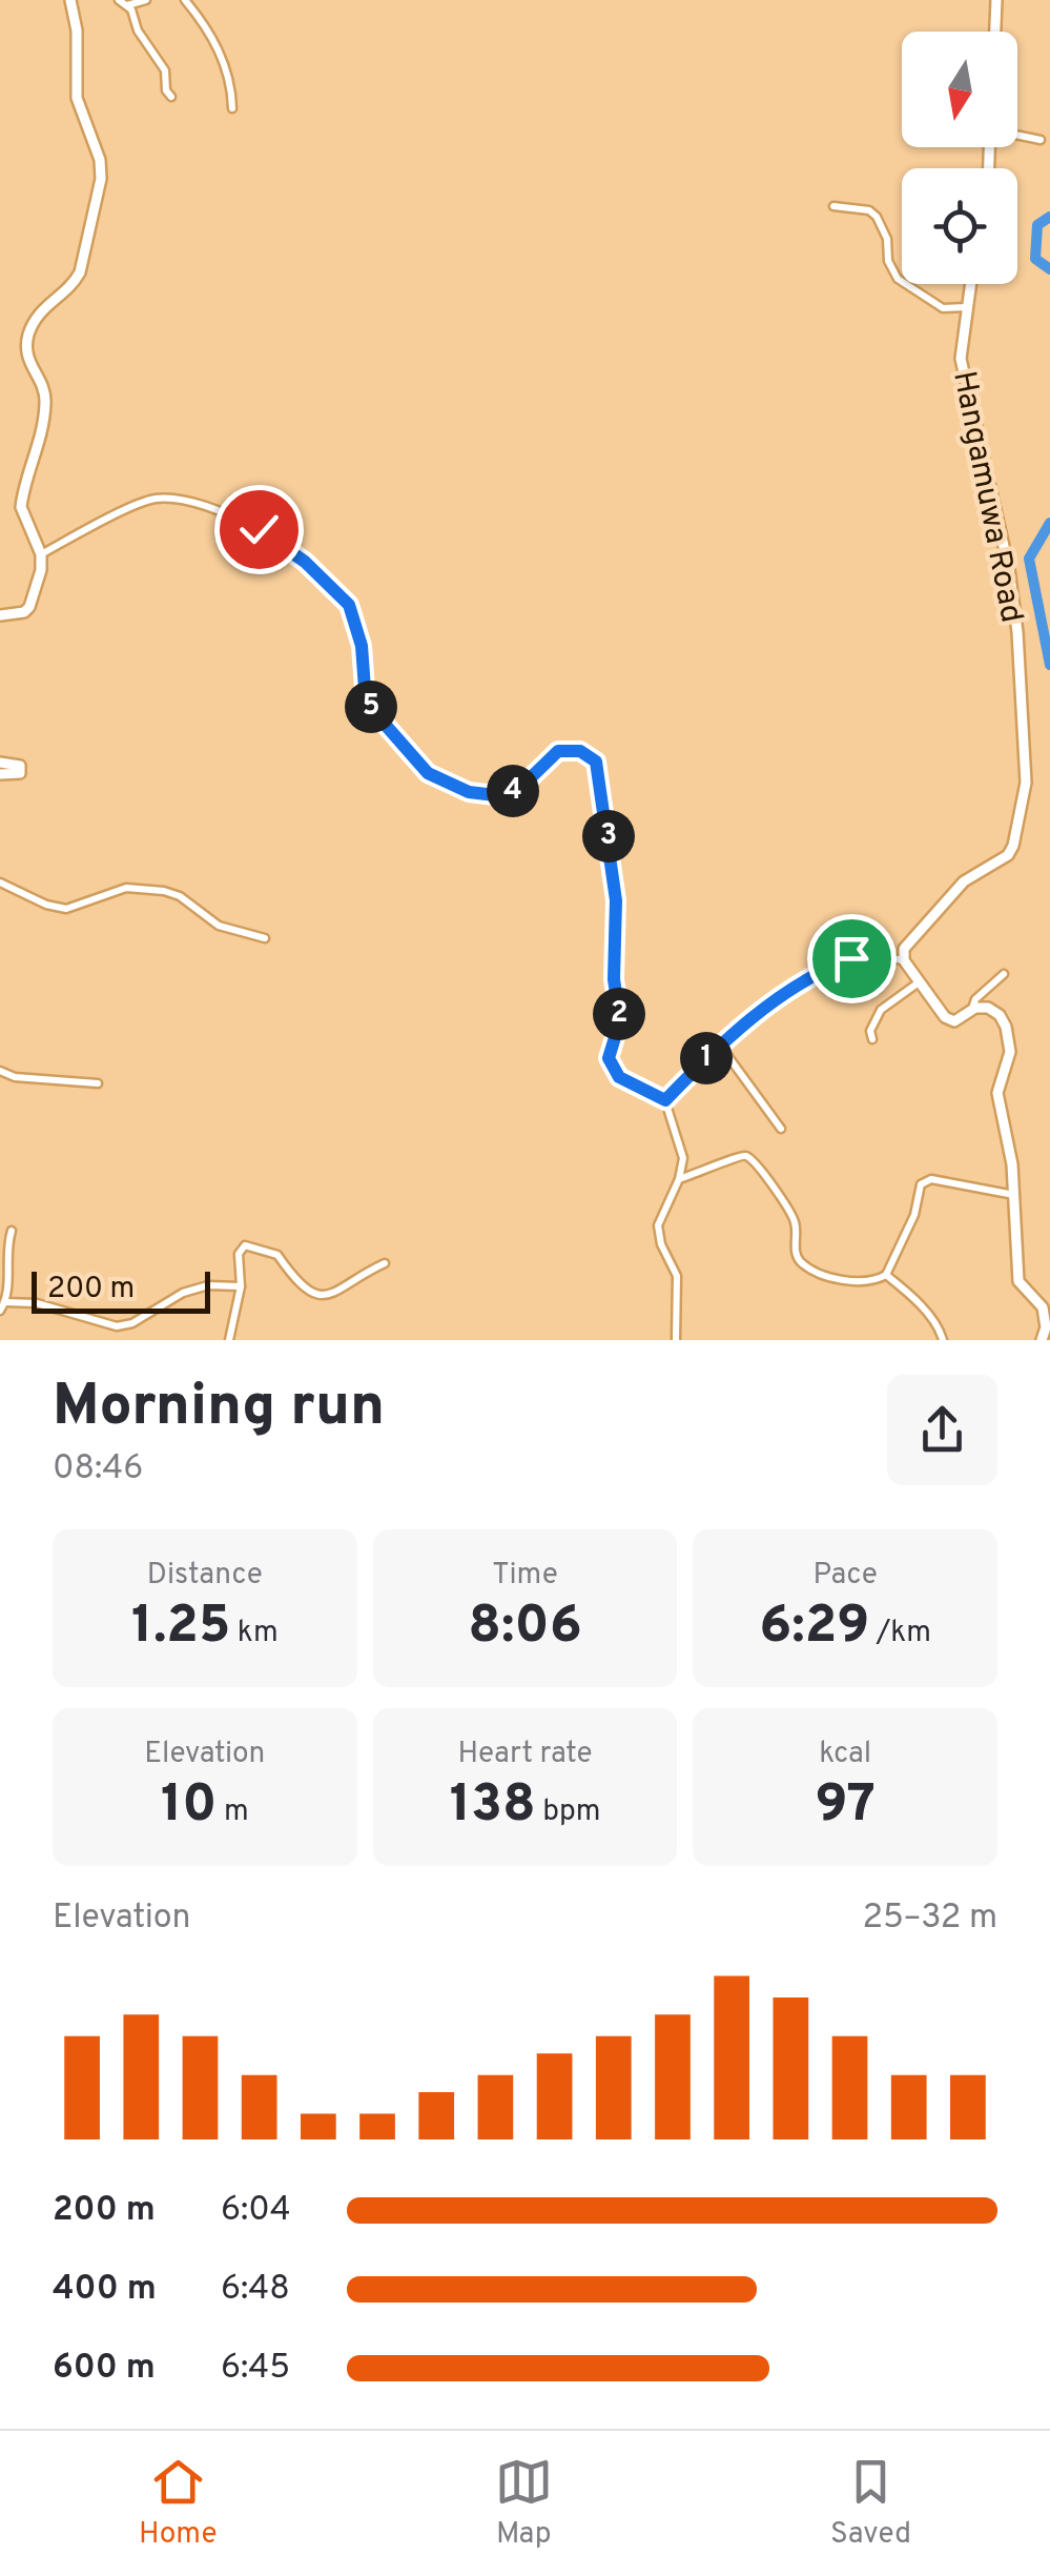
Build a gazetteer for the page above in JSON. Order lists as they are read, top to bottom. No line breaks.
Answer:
{"streets":{"street":["Hangamuwa Road"]},"scale_bar":"200 m","north":"bottom","page":{"pins":["5","4","3","2","1"],"scale":"200 m","heading":["Morning run","08:46"],"stats":[["Distance","1.25 km"],["Time","8:06"],["Pace","6:29 /km"],["Elevation","10 m"],["Heart rate","138 bpm"],["kcal","97"]],"chart":["Elevation","25–32 m"],"list":[{"name":"200 m","note":"6:04"},{"name":"400 m","note":"6:48"},{"name":"600 m","note":"6:45"}],"tabs":["Home","Map","Saved"]}}
